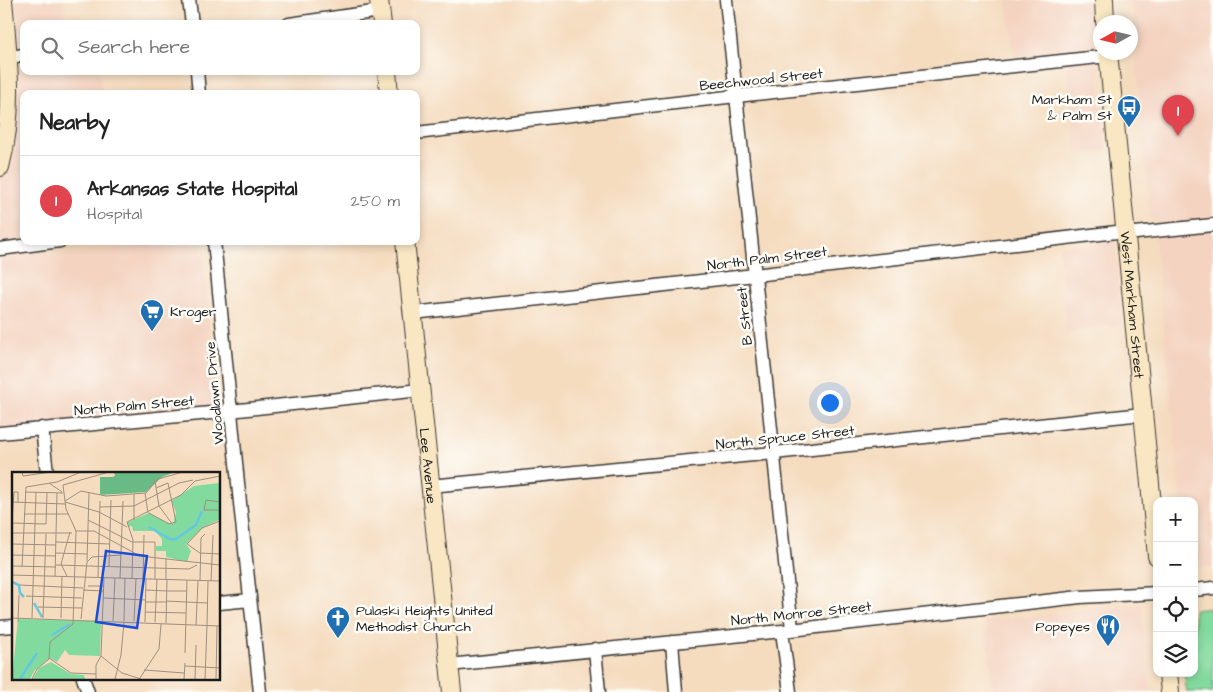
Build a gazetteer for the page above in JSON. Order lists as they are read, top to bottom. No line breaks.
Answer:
{"streets":{"street":["Beechwood Street","North Palm Street","West Markham Street","B Street","Woodlawn Drive","North Spruce Street","Lee Avenue","North Monroe Street"]},"crossings":[["Beechwood Street","B Street"],["North Palm Street","West Markham Street"],["North Palm Street","B Street"],["North Palm Street","Woodlawn Drive"],["North Palm Street","Lee Avenue"],["West Markham Street","North Spruce Street"],["B Street","North Spruce Street"],["B Street","North Monroe Street"],["North Spruce Street","Lee Avenue"],["Lee Avenue","North Monroe Street"]],"places":{"bus stop":["Markham St & Palm St"],"supermarket":["Kroger"],"church":["Pulaski Heights United Methodist Church"],"restaurant":["Popeyes"]},"north":"left","page":{"search":"Search here","heading":"Nearby","pins":"1","list":[{"mark":"1","name":"Arkansas State Hospital","note":"Hospital","value":"250 m"}],"map_buttons":["+","−"]}}
